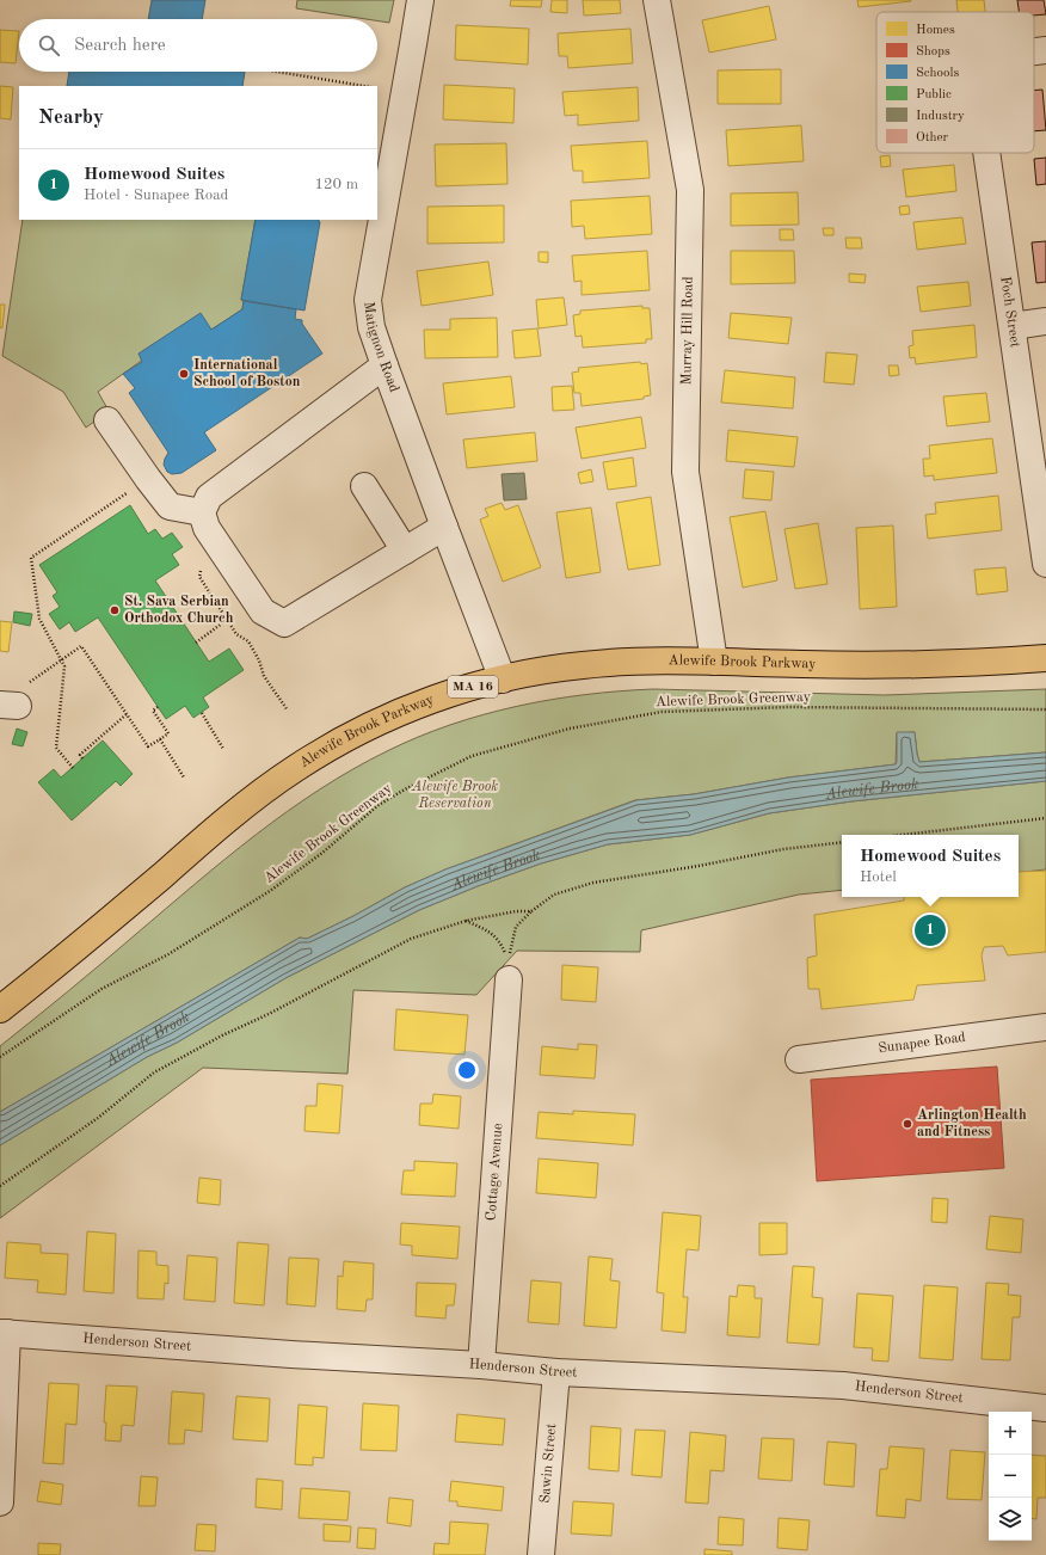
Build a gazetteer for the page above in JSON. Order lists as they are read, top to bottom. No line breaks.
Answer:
{"streets":{"main road":["Alewife Brook Parkway","MA 16"],"street":["Foch Street","Murray Hill Road","Matignon Road","Sunapee Road","Cottage Avenue","Henderson Street","Sawin Street"],"path":["Alewife Brook Greenway"]},"crossings":[["Murray Hill Road","Alewife Brook Parkway"],["Matignon Road","Alewife Brook Parkway"],["Cottage Avenue","Henderson Street"],["Henderson Street","Sawin Street"]],"water":["Alewife Brook"],"parks":["Alewife Brook Reservation"],"places":["International School of Boston","St. Sava Serbian Orthodox Church","Arlington Health and Fitness"],"legend":["Homes","Shops","Schools","Public","Industry","Other"],"page":{"search":"Search here","heading":"Nearby","list":[{"mark":"1","name":"Homewood Suites","note":"Hotel · Sunapee Road","value":"120 m"}],"popup":["Homewood Suites","Hotel"],"pins":"1","map_buttons":["+","−"]}}
